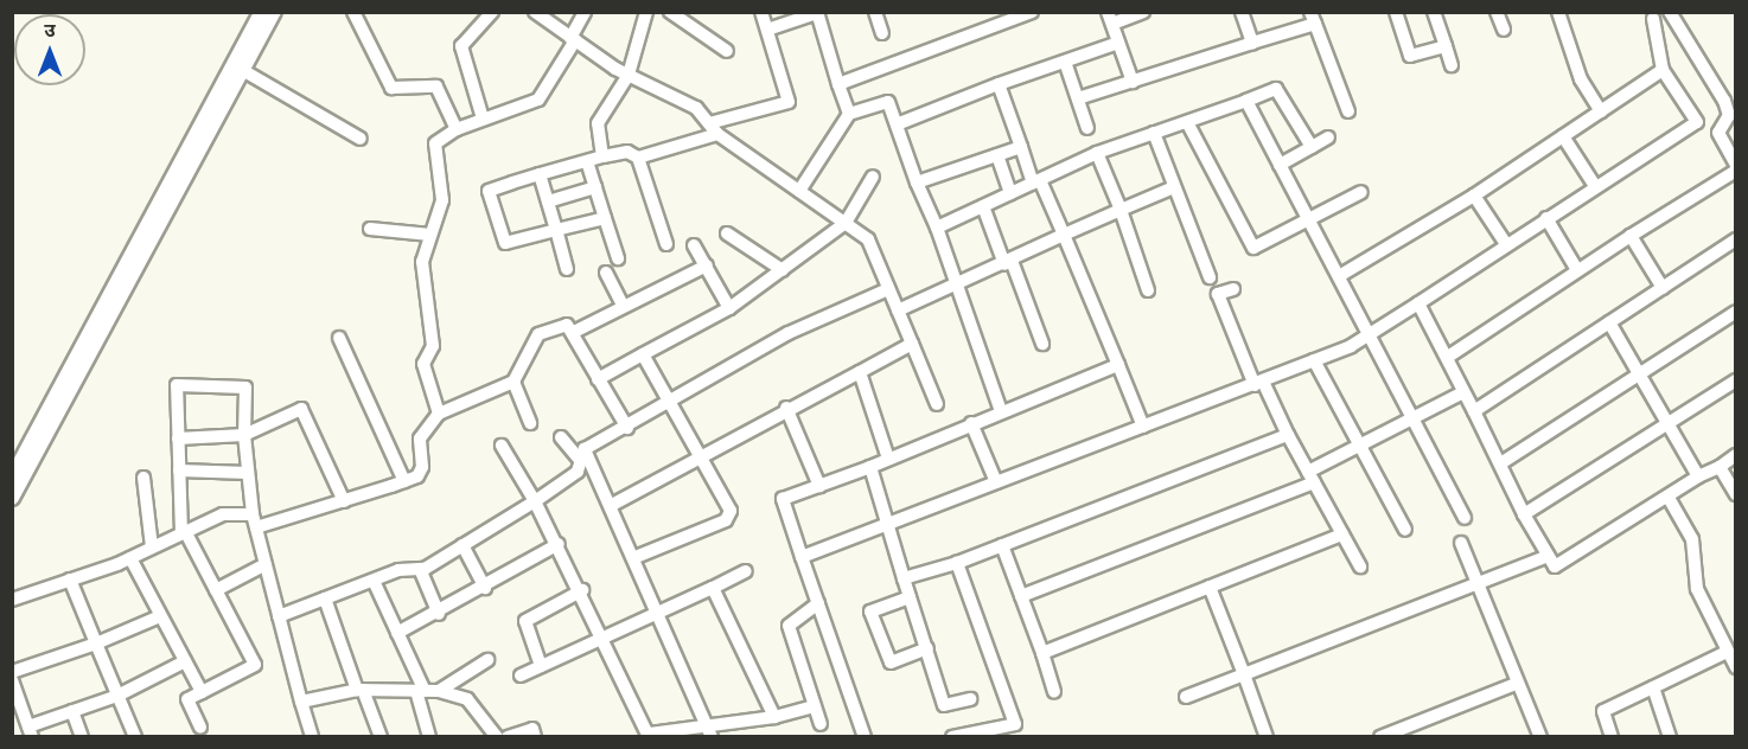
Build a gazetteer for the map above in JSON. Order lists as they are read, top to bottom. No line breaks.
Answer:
{"north":"top"}
